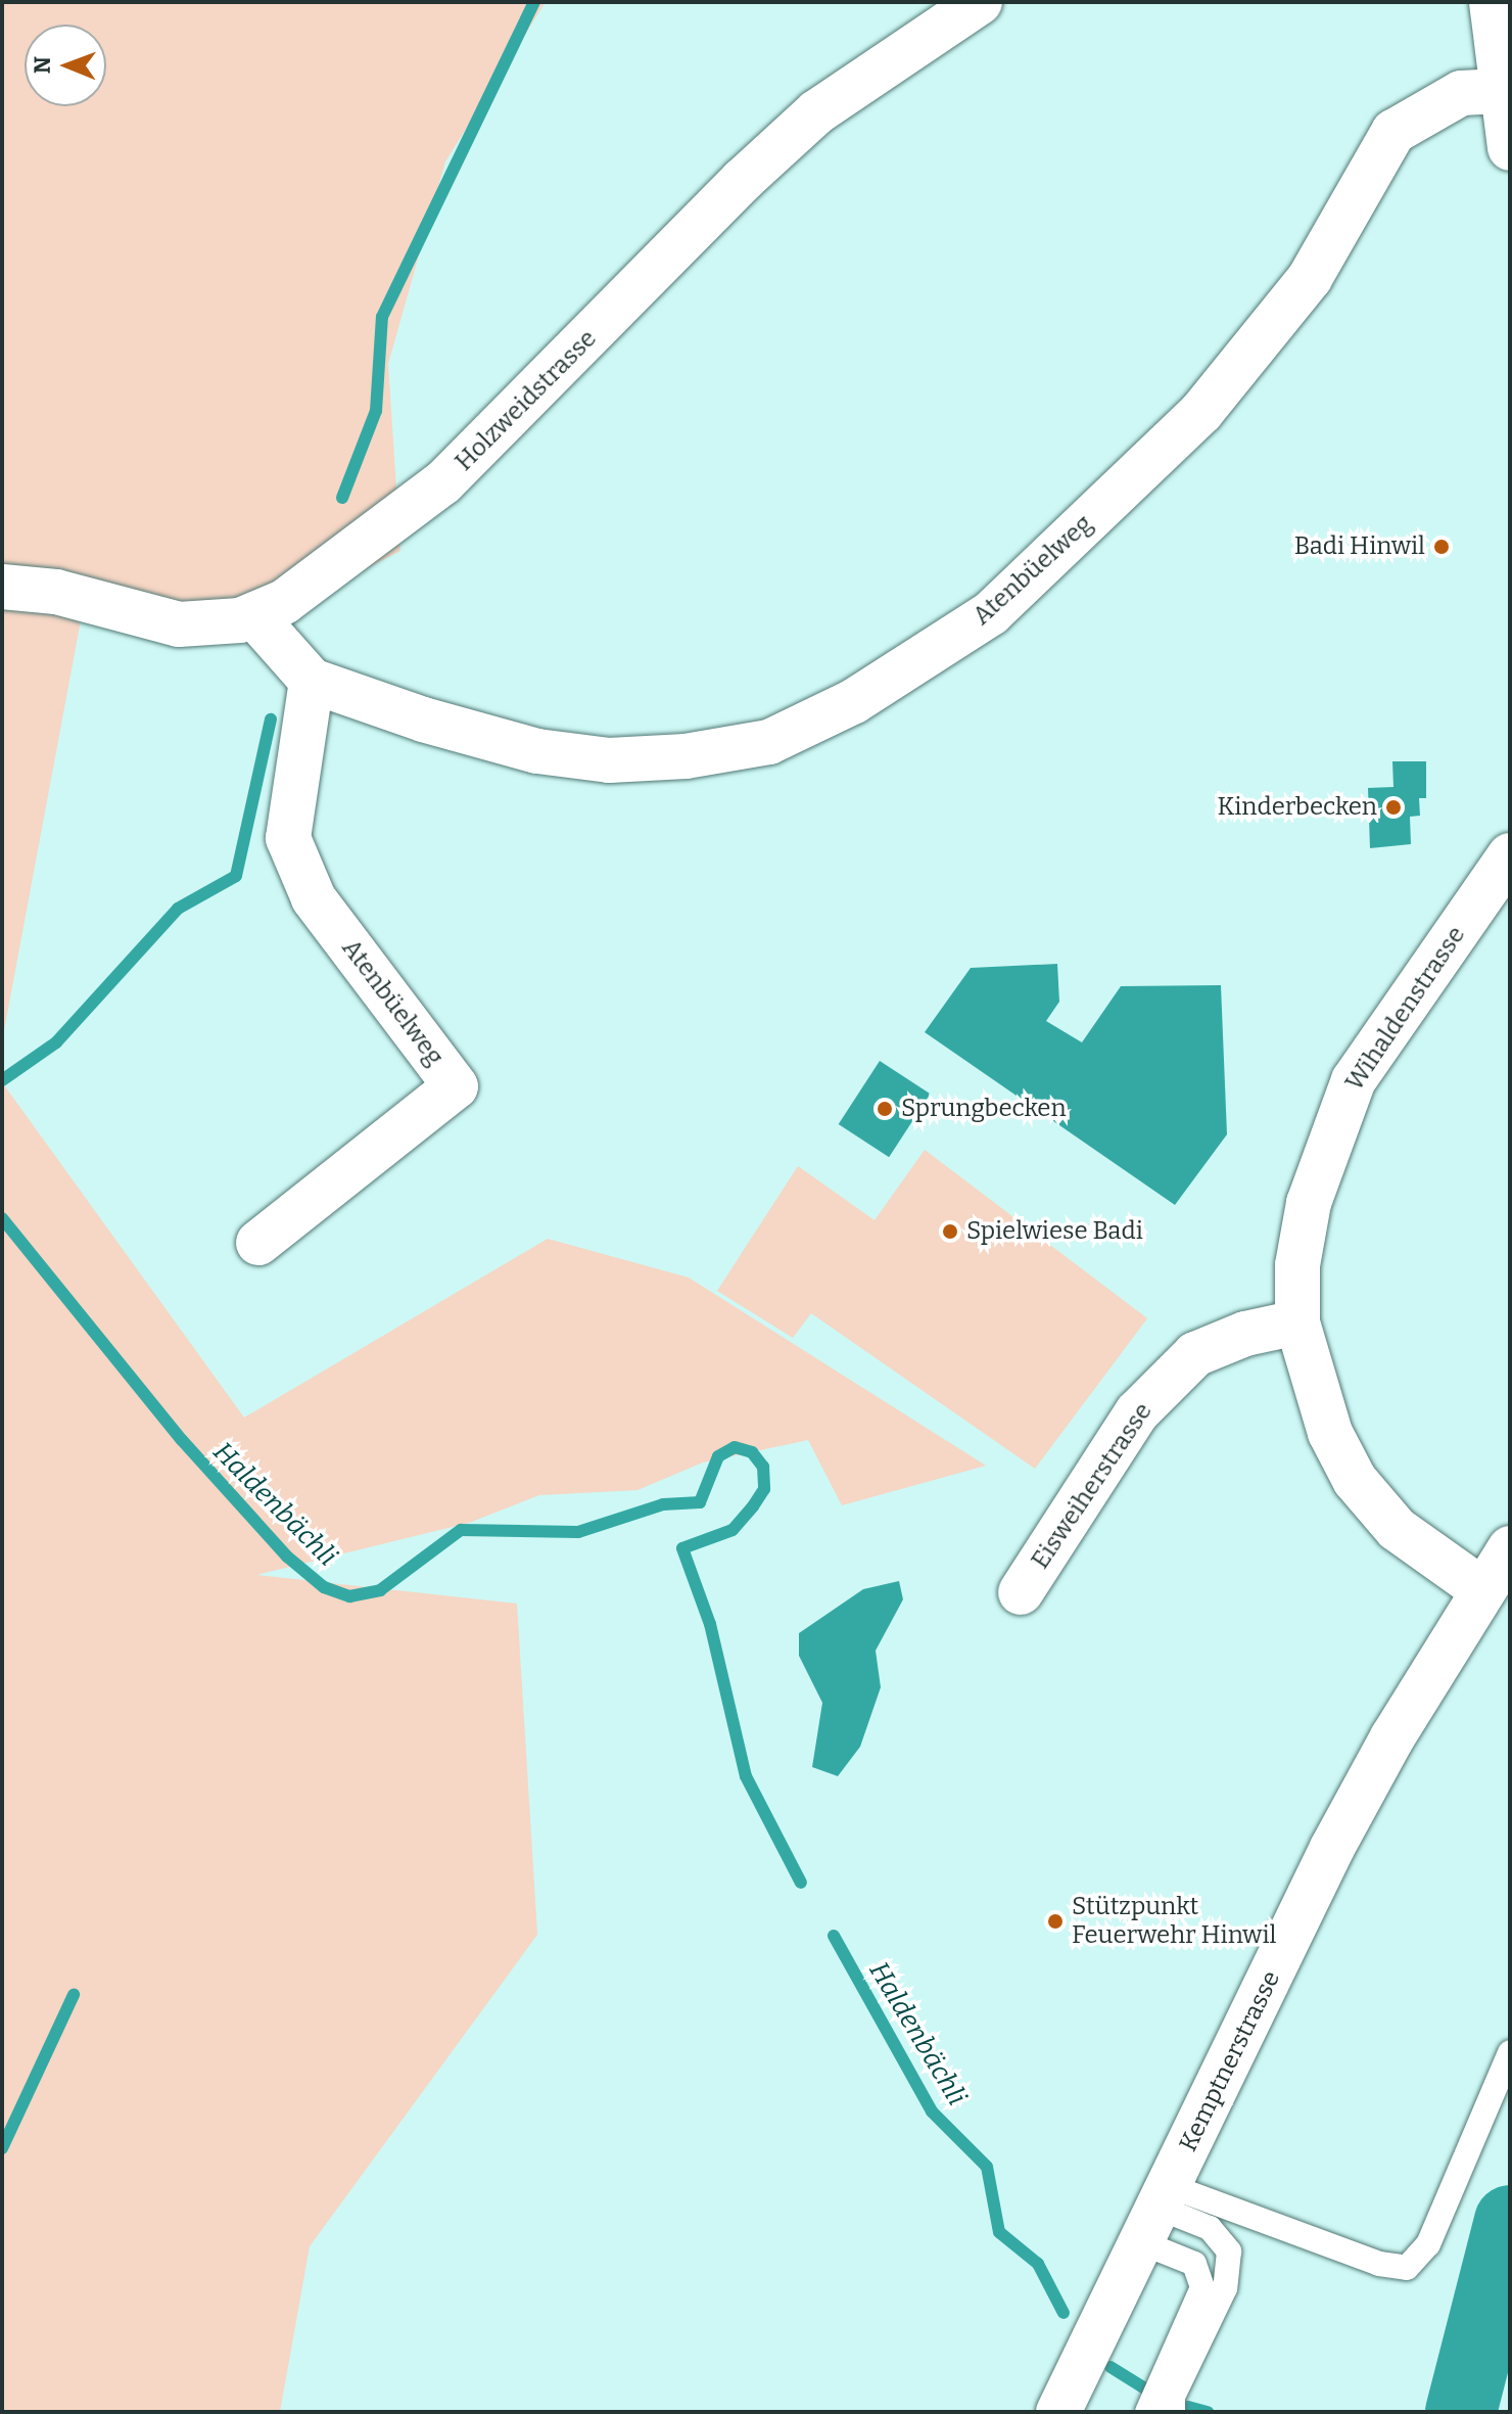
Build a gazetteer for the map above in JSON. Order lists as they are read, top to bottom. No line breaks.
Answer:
{"streets":{"street":["Holzweidstrasse","Atenbüelweg","Wihaldenstrasse","Eisweiherstrasse","Kemptnerstrasse"]},"crossings":[["Wihaldenstrasse","Eisweiherstrasse"],["Wihaldenstrasse","Kemptnerstrasse"]],"water":["Haldenbächli"],"places":["Badi Hinwil","Kinderbecken","Sprungbecken","Spielwiese Badi","Stützpunkt Feuerwehr Hinwil"],"north":"left"}
